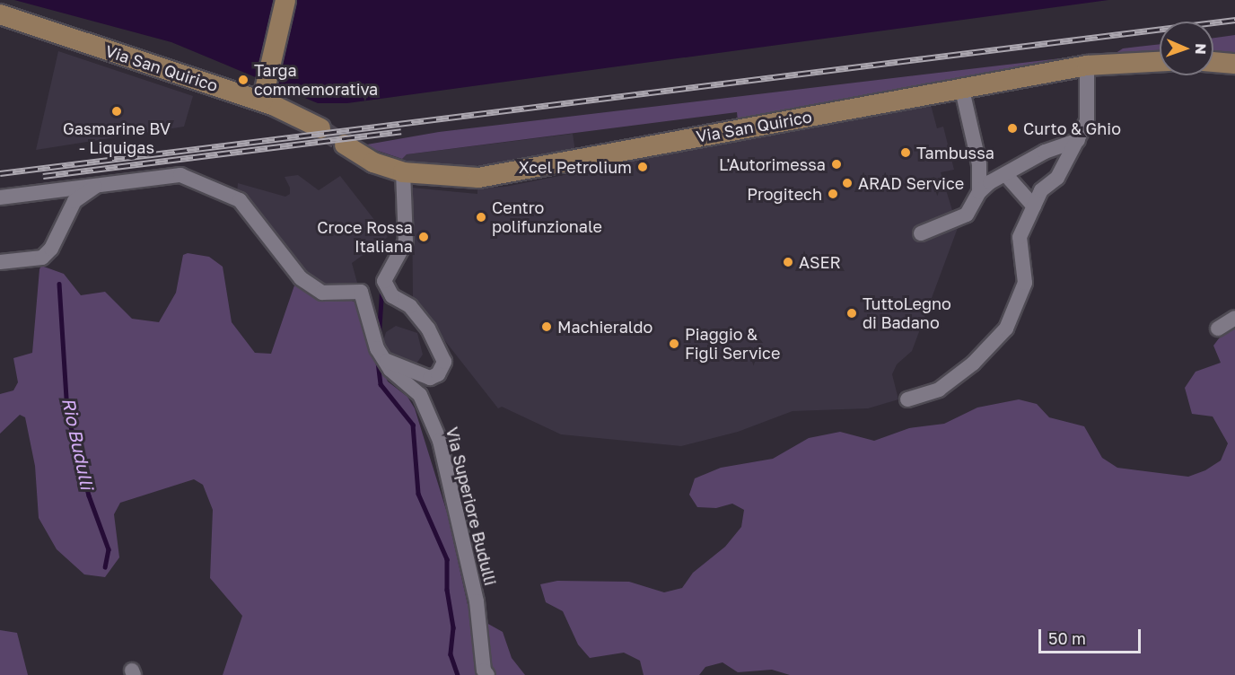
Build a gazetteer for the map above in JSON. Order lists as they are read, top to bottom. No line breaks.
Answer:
{"streets":{"main road":["Via San Quirico"],"street":["Via Superiore Budulli"]},"water":["Rio Budulli"],"places":["Targa commemorativa","Gasmarine BV - Liquigas","Curto & Ghio","Tambussa","L'Autorimessa","Xcel Petrolium","ARAD Service","Progitech","Centro polifunzionale","Croce Rossa Italiana","ASER","TuttoLegno di Badano","Machieraldo","Piaggio & Figli Service"],"scale_bar":"50 m","north":"right"}
